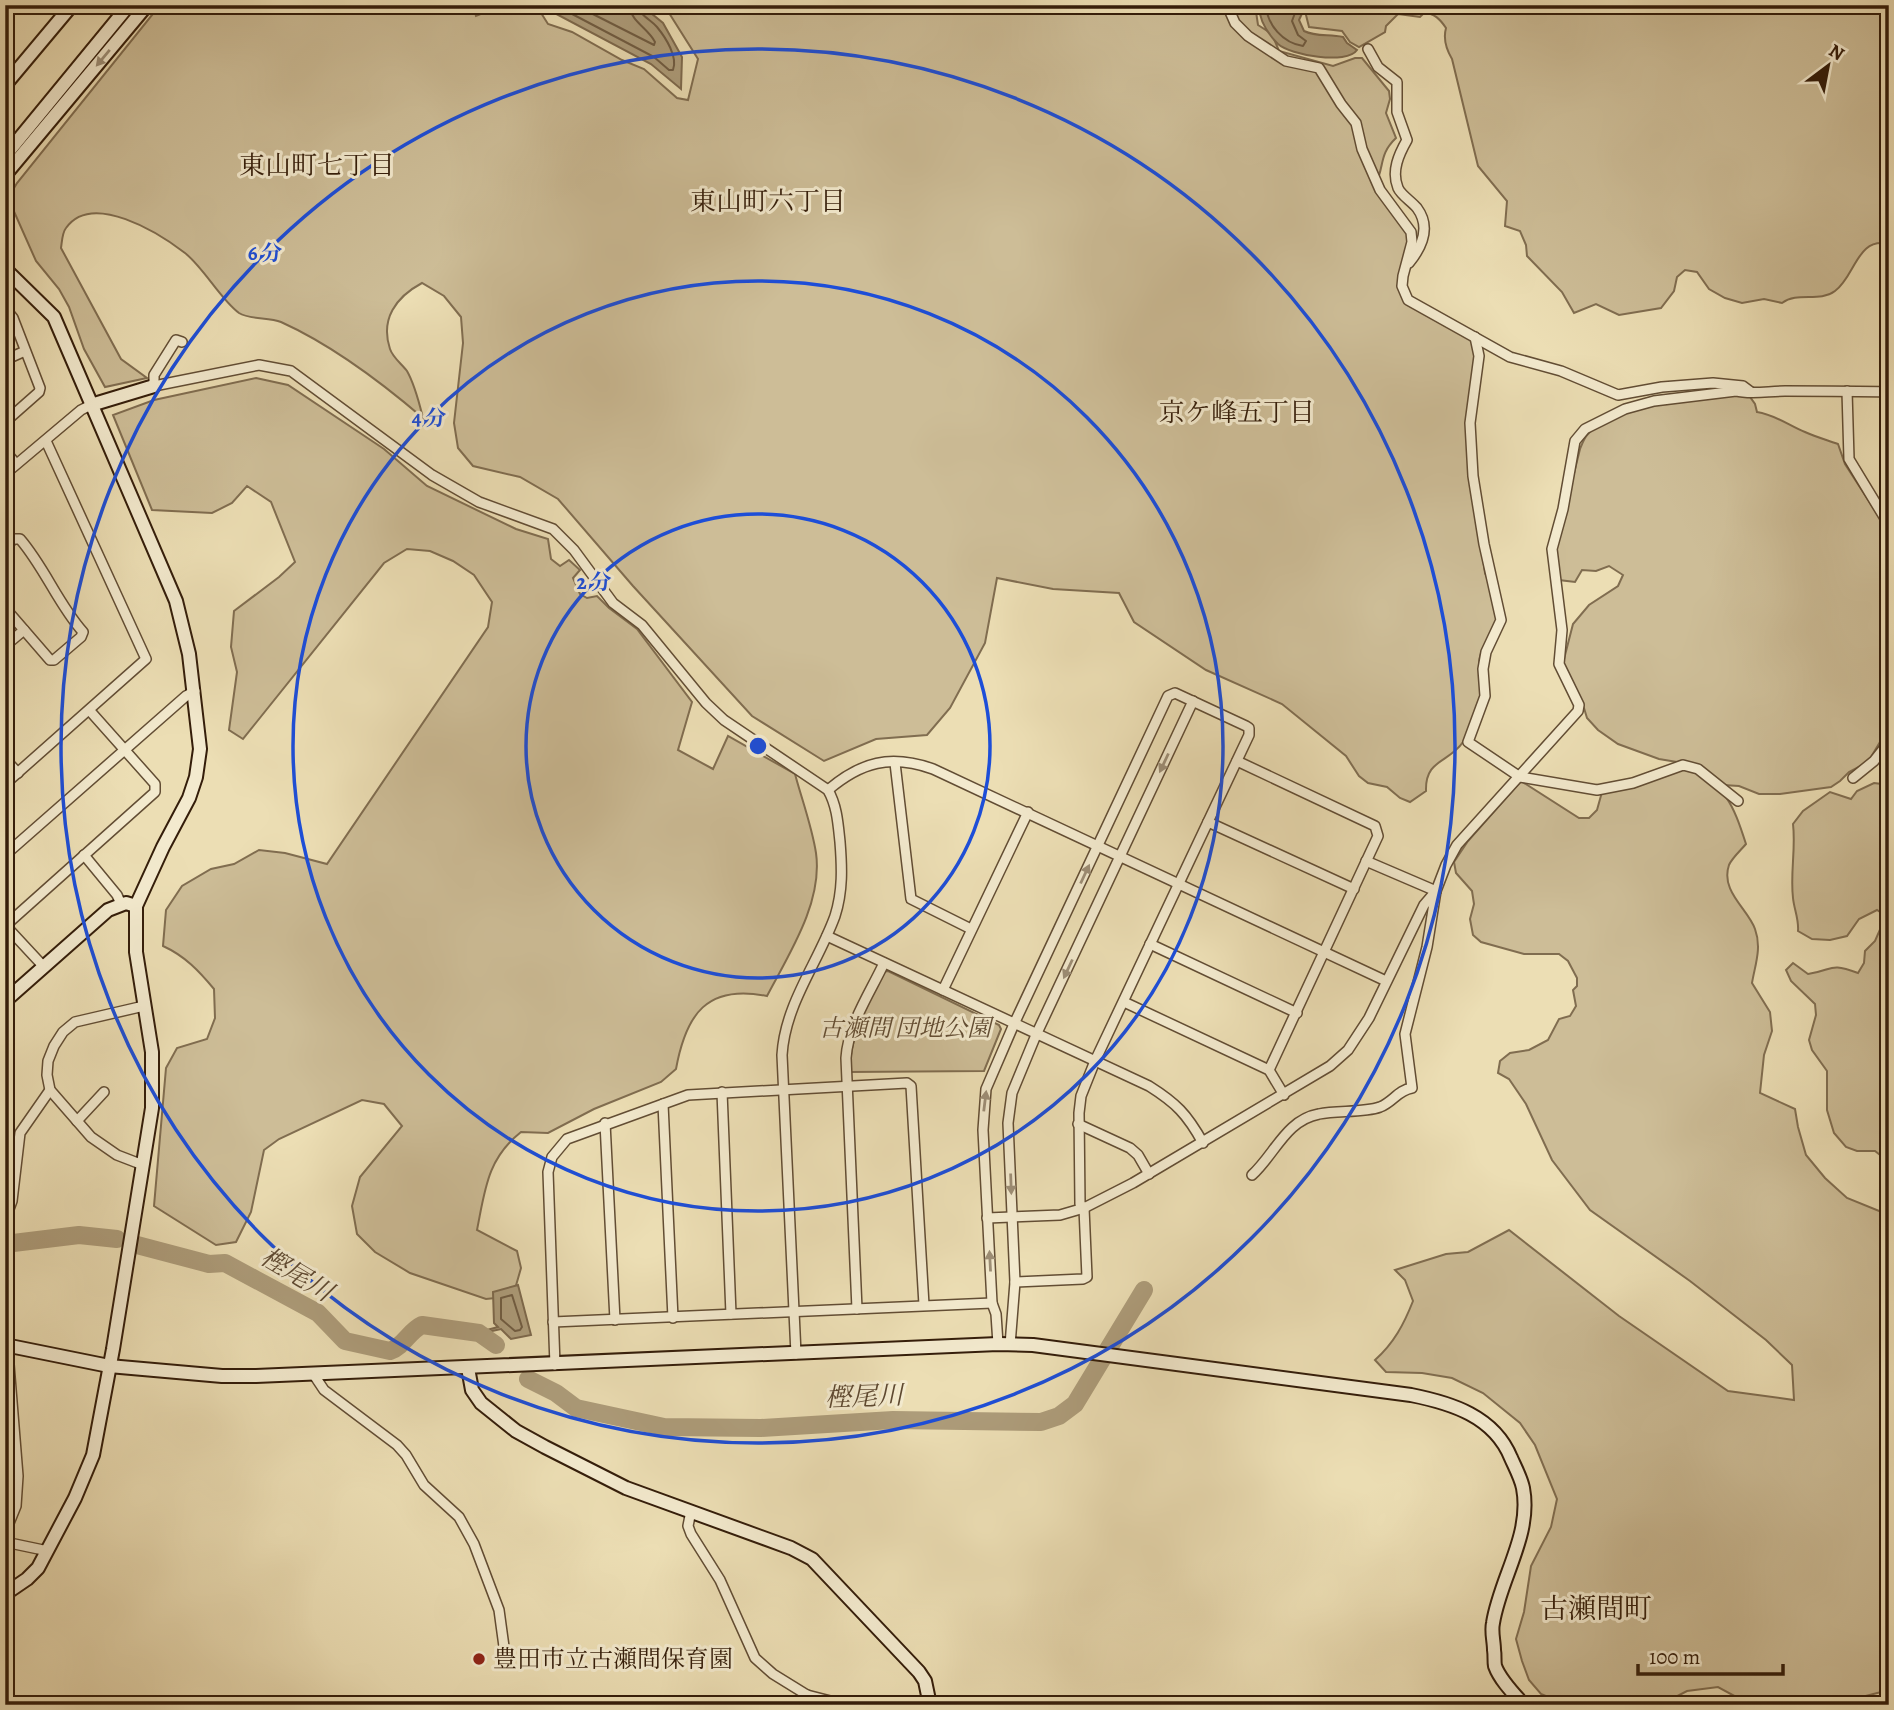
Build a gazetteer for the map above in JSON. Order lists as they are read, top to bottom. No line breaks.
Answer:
{"districts":["東山町七丁目","東山町六丁目","京ケ峰五丁目","古瀬間町"],"water":["樫尾川"],"parks":["古瀬間 団地公園"],"places":["豊田市立古瀬間保育園"],"scale_bar":"100 m","north":"top right","rings":["6 分","4 分","2 分"]}
